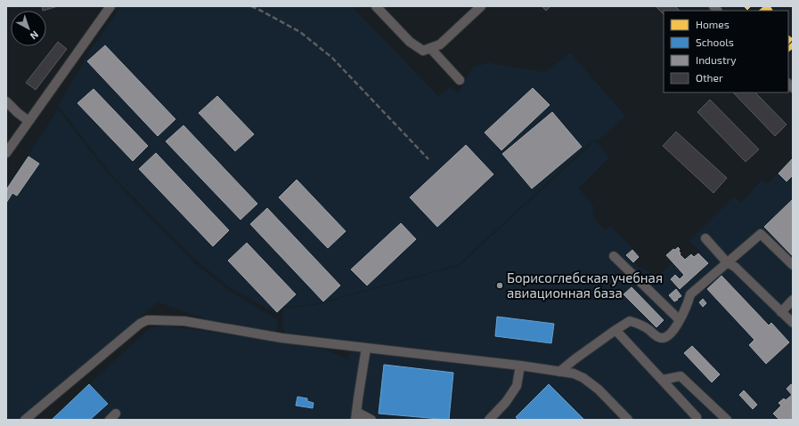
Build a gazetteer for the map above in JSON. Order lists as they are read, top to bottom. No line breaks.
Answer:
{"places":["Борисоглебская учебная авиационная база"],"legend":["Homes","Schools","Industry","Other"],"north":"bottom right"}
